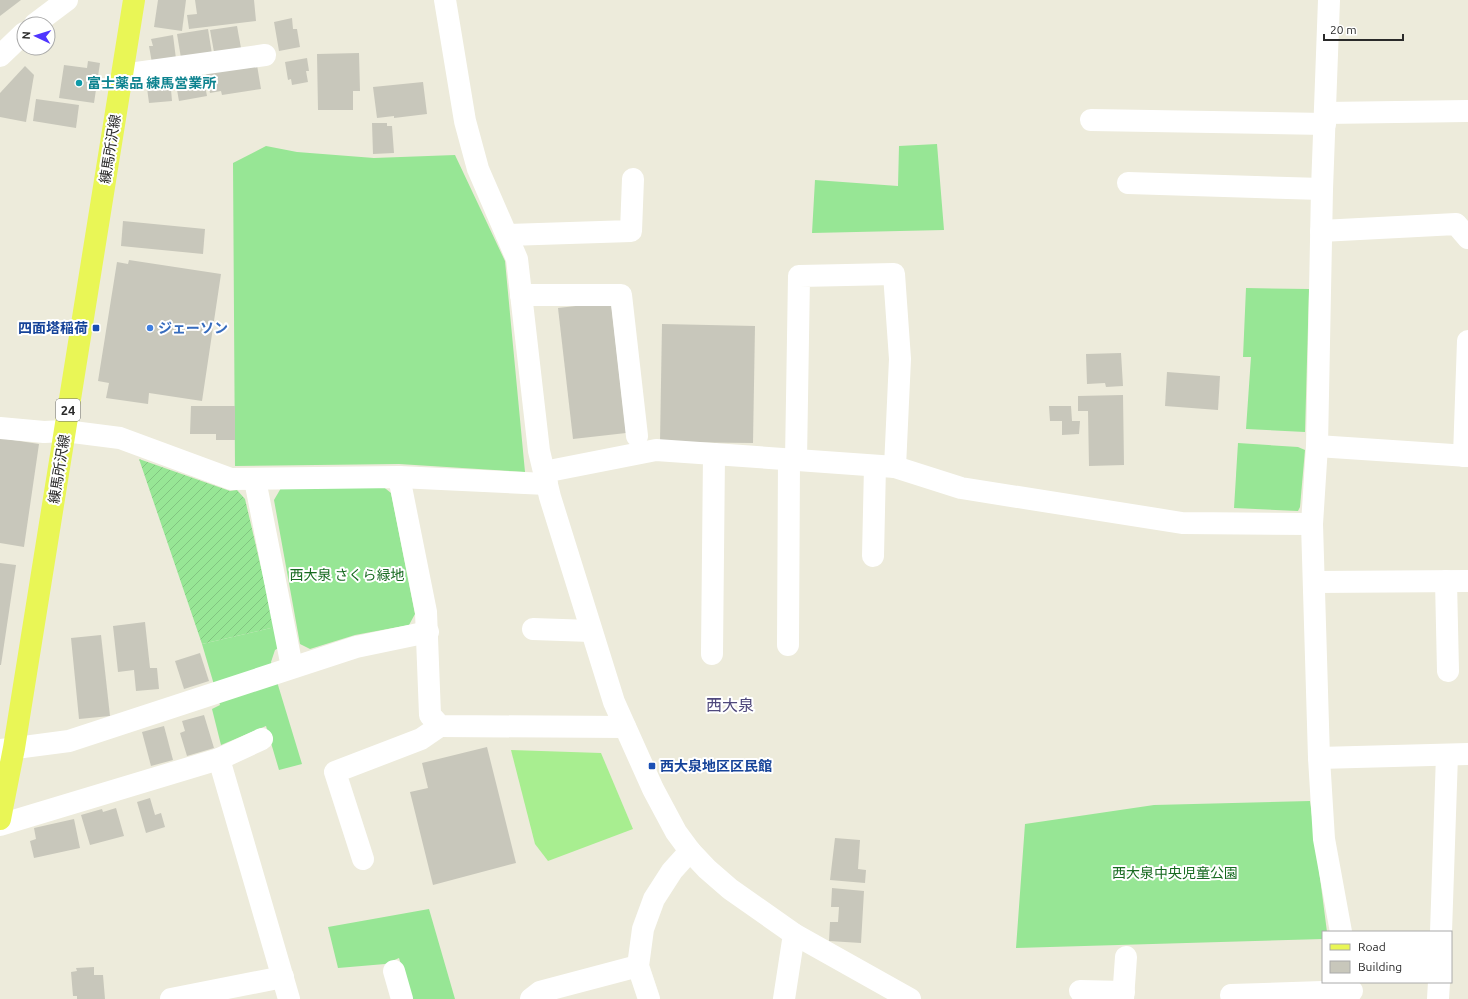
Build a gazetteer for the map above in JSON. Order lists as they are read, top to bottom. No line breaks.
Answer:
{"streets":{"main road":["練馬所沢線","24"]},"districts":["西大泉"],"parks":["西大泉 さくら緑地","西大泉中央児童公園"],"places":{"other":["富士薬品 練馬営業所","ジェーソン"],"transit":["四面塔稲荷","西大泉地区区民館"]},"legend":["Road","Building"],"scale_bar":"20 m","north":"left"}
